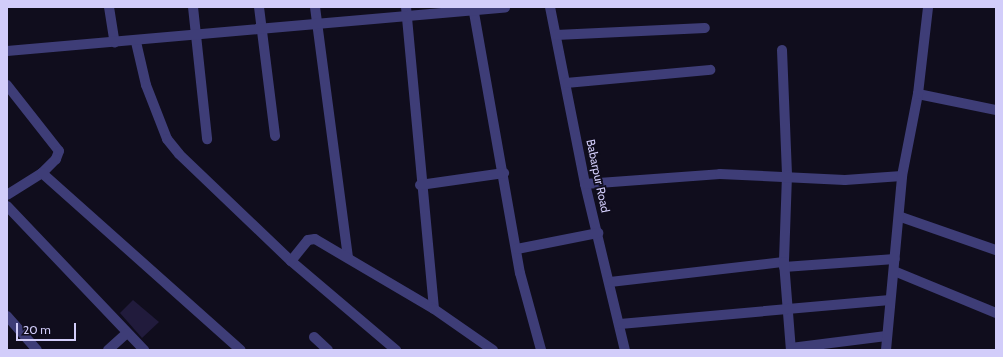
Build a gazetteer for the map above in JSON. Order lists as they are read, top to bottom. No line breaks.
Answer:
{"streets":{"street":["Babarpur Road"]},"scale_bar":"20 m"}
